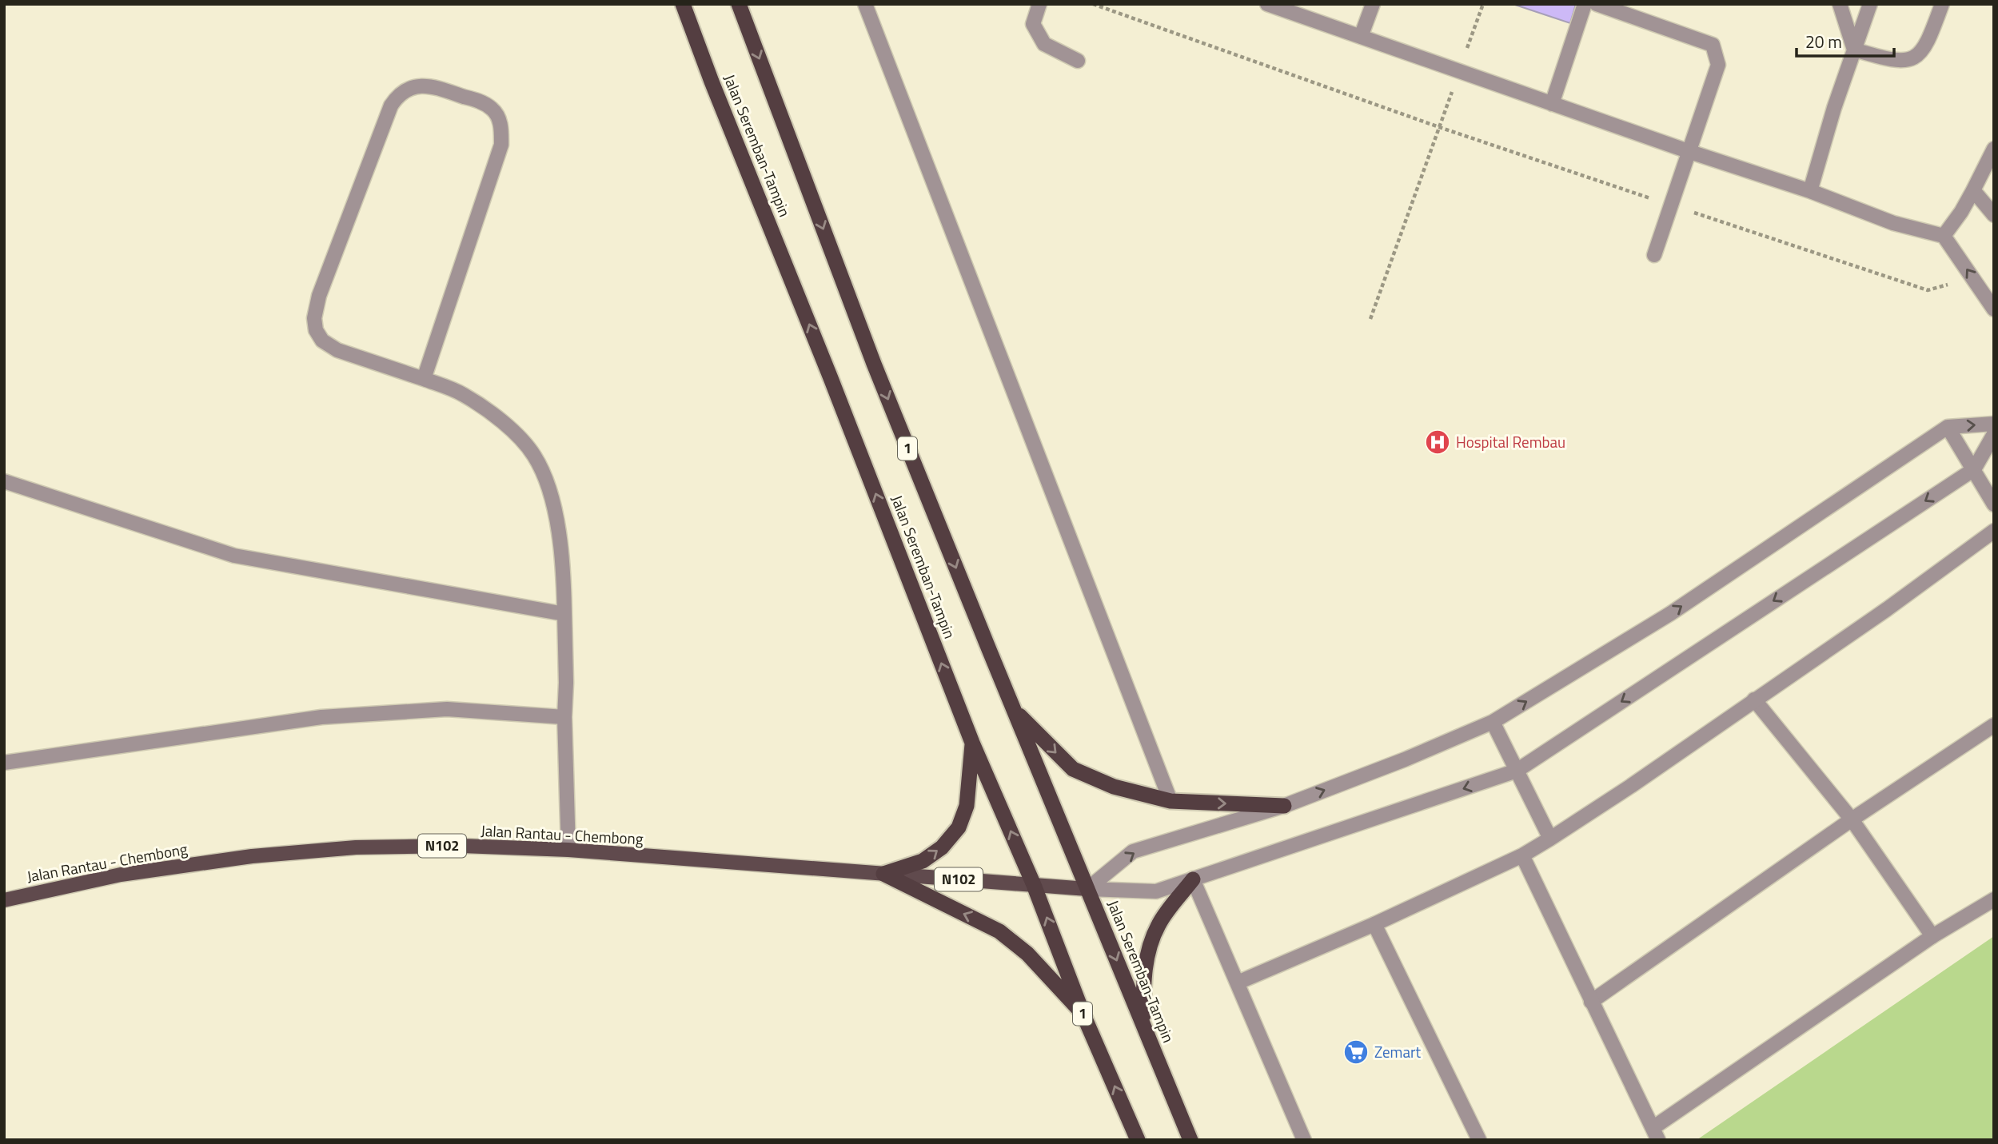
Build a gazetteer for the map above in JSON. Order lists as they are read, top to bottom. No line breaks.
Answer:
{"streets":{"highway":["Jalan Seremban-Tampin","1"],"main road":["Jalan Rantau - Chembong","N102"]},"crossings":[["Jalan Seremban-Tampin","Jalan Rantau - Chembong"]],"places":{"hospital":["Hospital Rembau"],"supermarket":["Zemart"]},"scale_bar":"20 m"}
